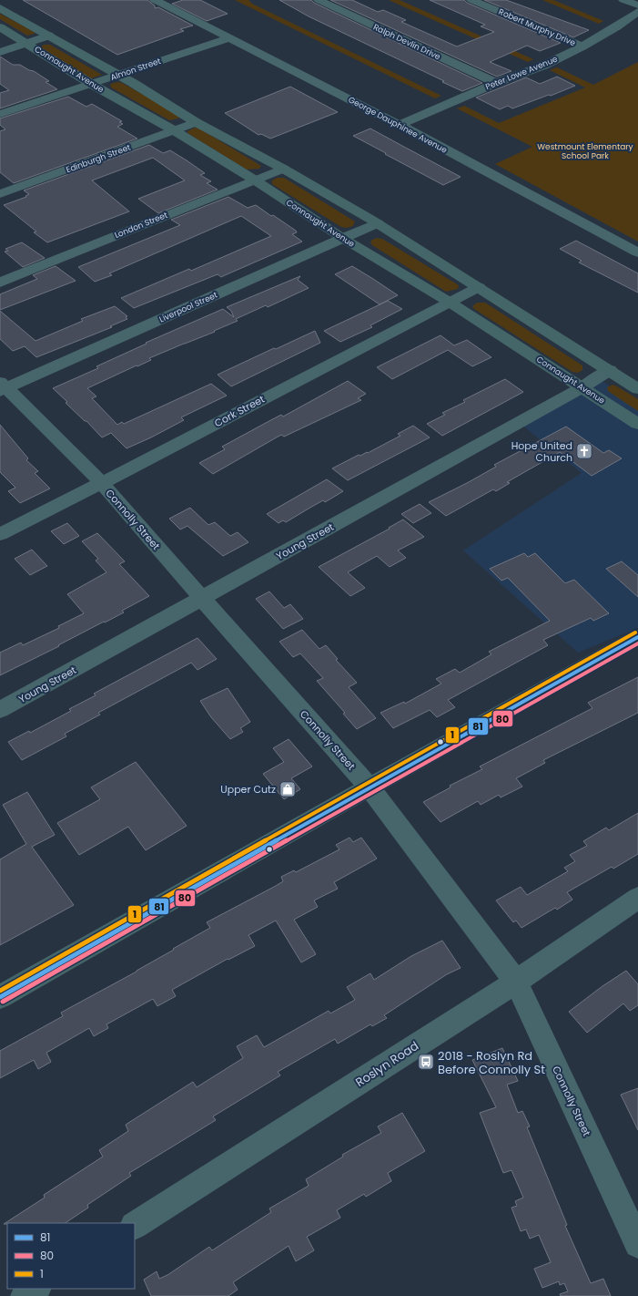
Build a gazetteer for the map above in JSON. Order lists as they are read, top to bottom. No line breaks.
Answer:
{"streets":{"main road":["Connaught Avenue"],"street":["Robert Murphy Drive","Ralph Devlin Drive","Almon Street","Peter Lowe Avenue","George Dauphinee Avenue","Edinburgh Street","London Street","Liverpool Street","Cork Street","Connolly Street","Young Street","Roslyn Road"]},"crossings":[["Robert Murphy Drive","Peter Lowe Avenue"],["Ralph Devlin Drive","Peter Lowe Avenue"],["Connaught Avenue","Almon Street"],["Connaught Avenue","Edinburgh Street"],["Connaught Avenue","London Street"],["Connaught Avenue","Liverpool Street"],["Connaught Avenue","Cork Street"],["Connaught Avenue","Young Street"],["Almon Street","George Dauphinee Avenue"],["Peter Lowe Avenue","George Dauphinee Avenue"],["Liverpool Street","Connolly Street"],["Cork Street","Connolly Street"],["Connolly Street","Young Street"],["Connolly Street","Roslyn Road"]],"parks":["Westmount Elementary School Park"],"places":{"church":["Hope United Church"],"shop":["Upper Cutz"],"bus stop":["2018 - Roslyn Rd Before Connolly St"]},"lines":["transit line 1","transit line 81","transit line 80"],"legend":["81","80","1"]}
